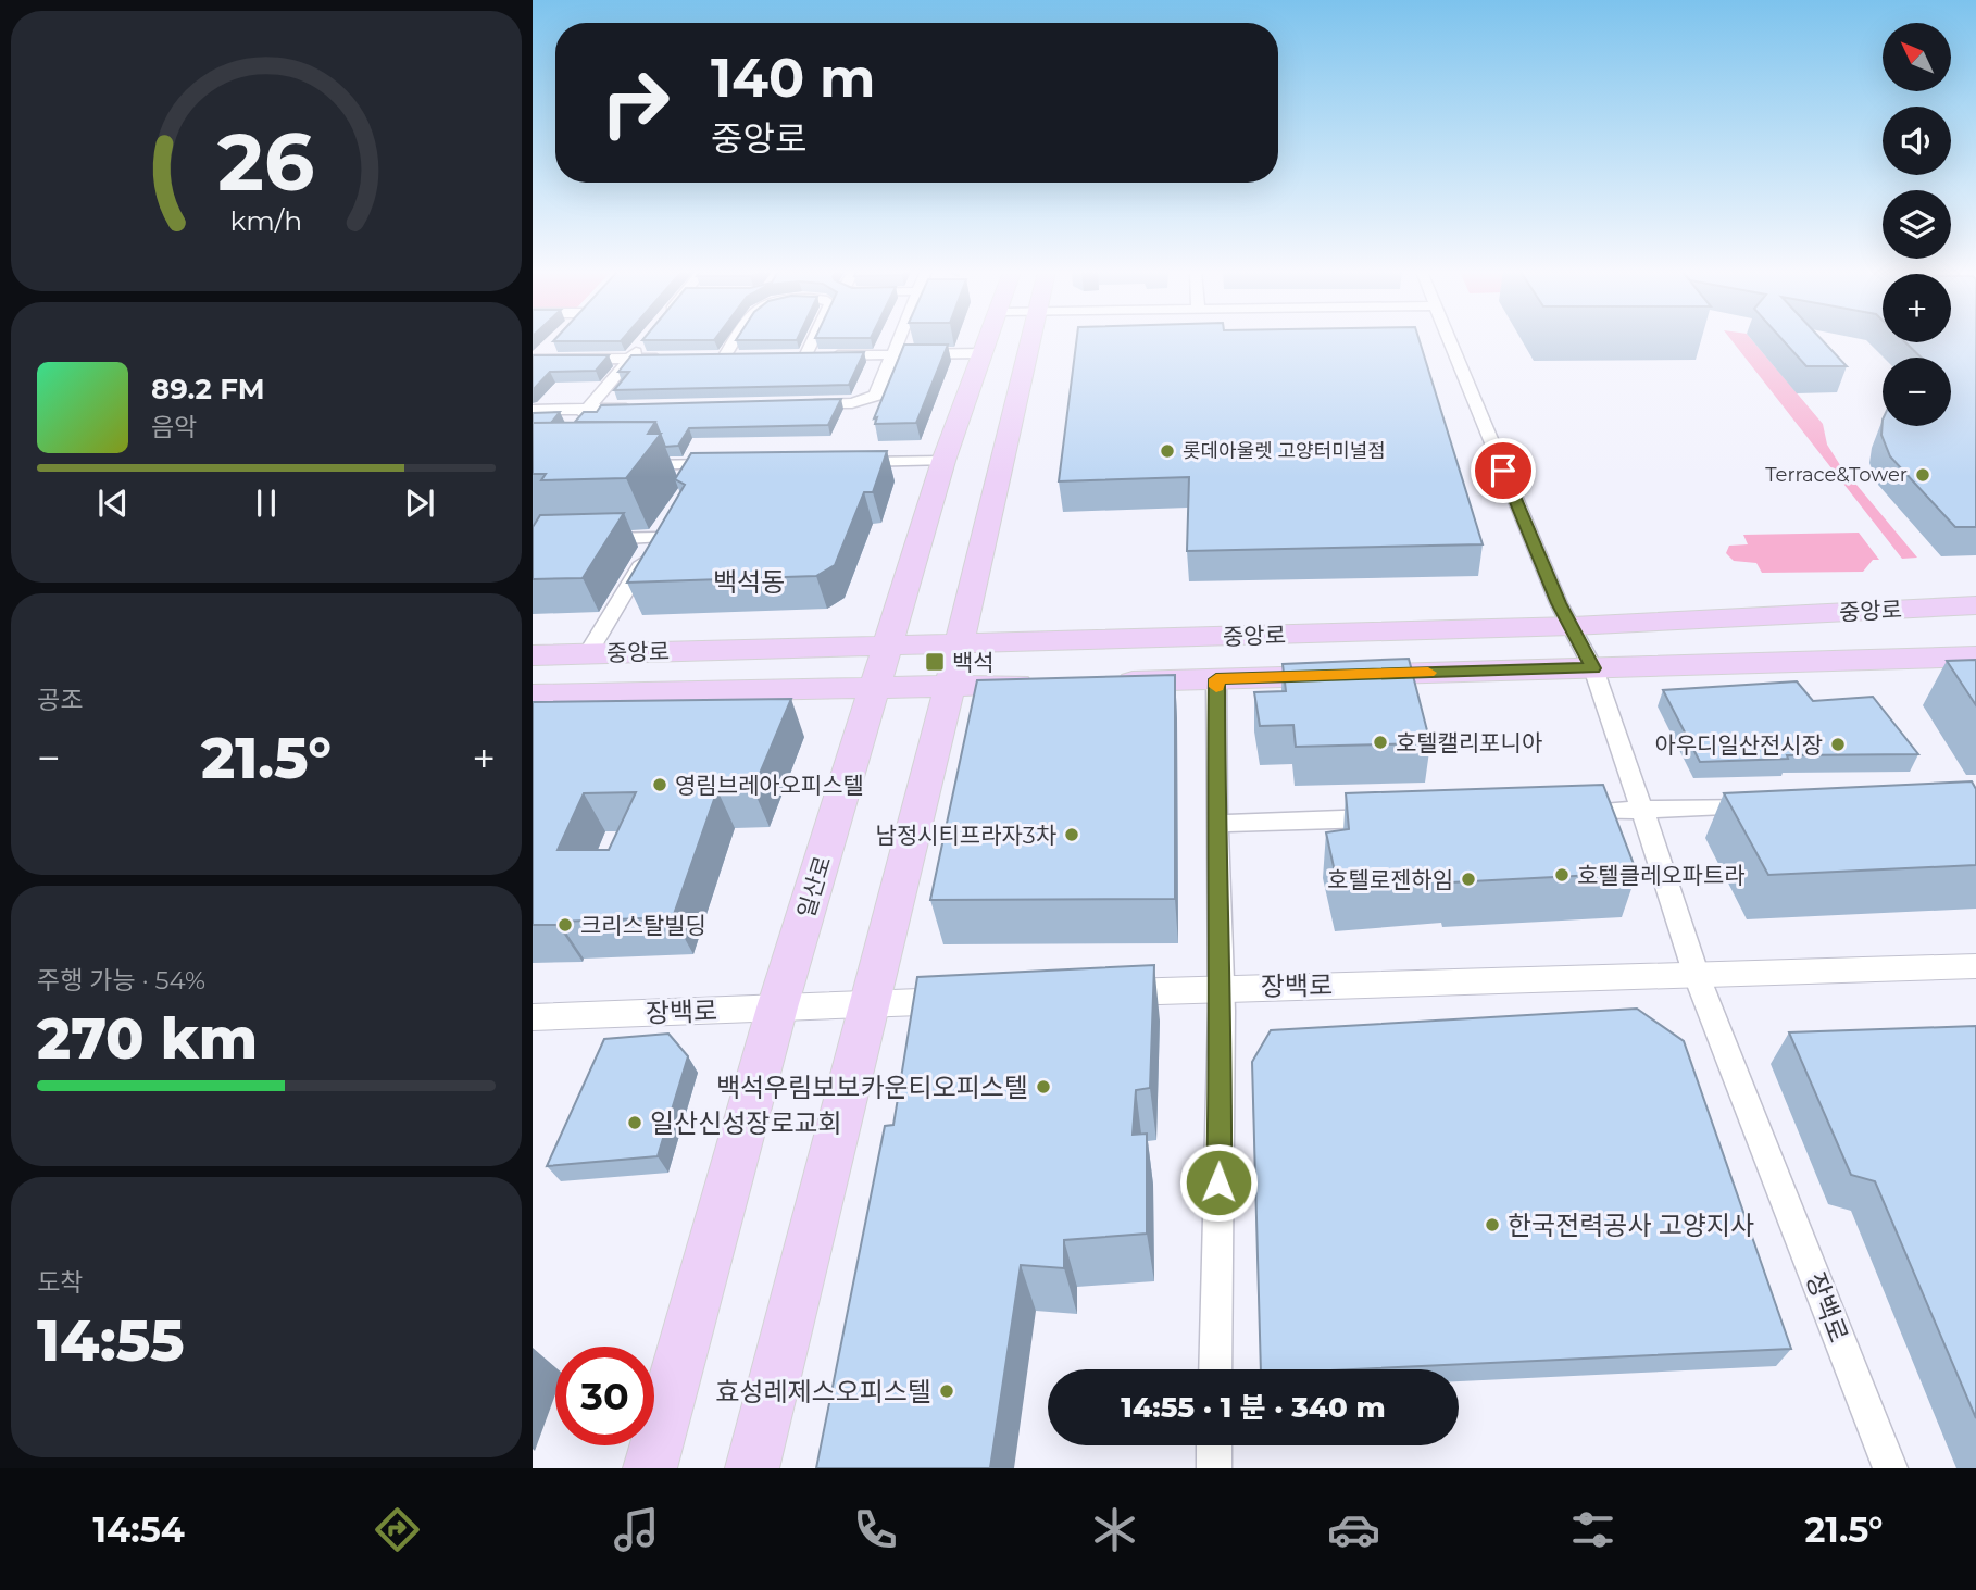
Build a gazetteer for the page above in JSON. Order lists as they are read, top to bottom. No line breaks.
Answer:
{"streets":{"main road":["중앙로","일산로"],"street":["장백로"]},"crossings":[["중앙로","일산로"],["중앙로","장백로"],["일산로","장백로"]],"districts":["백석동"],"places":{"other":["롯데아울렛 고양터미널점","Terrace&Tower","호텔캘리포니아","아우디일산전시장","영림브레아오피스텔","남정시티프라자3차","호텔클레오파트라","호텔로젠하임","크리스탈빌딩","백석우림보보카운티오피스텔","일산신성장로교회","한국전력공사 고양지사","효성레제스오피스텔"],"transit":["백석"]},"north":"top left","page":{"map_buttons":["+","−"],"turn":["140 m","중앙로"],"song":["89.2 FM","음악"],"tile":["공조",["주행 가능 · 54%","270 km"],["도착","14:55"]],"heat":["−","21.5°","+"],"limit":"30","trip":"14:55 · 1 분 · 340 m","tabs":["14:54","21.5°"],"gauge":["26","km/h"]}}
